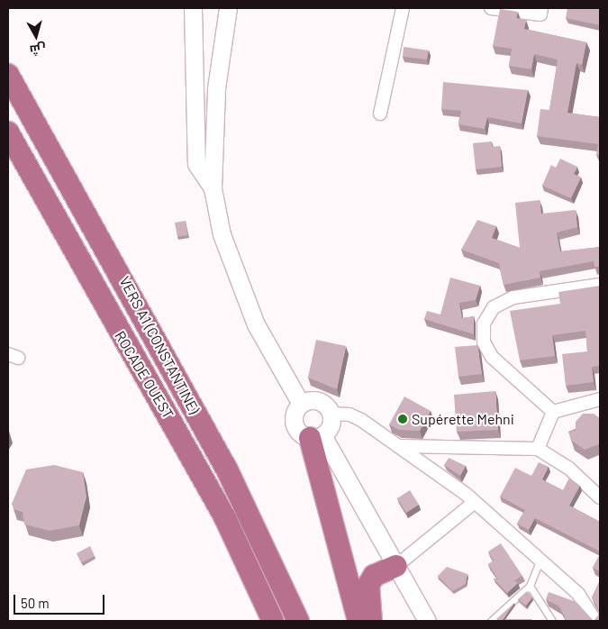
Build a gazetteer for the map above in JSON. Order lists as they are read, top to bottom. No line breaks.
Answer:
{"streets":{"highway":["VERS A1 (CONSTANTINE)","ROCADE OUEST"]},"places":["Supérette Mehni"],"scale_bar":"50 m","north":"bottom"}
